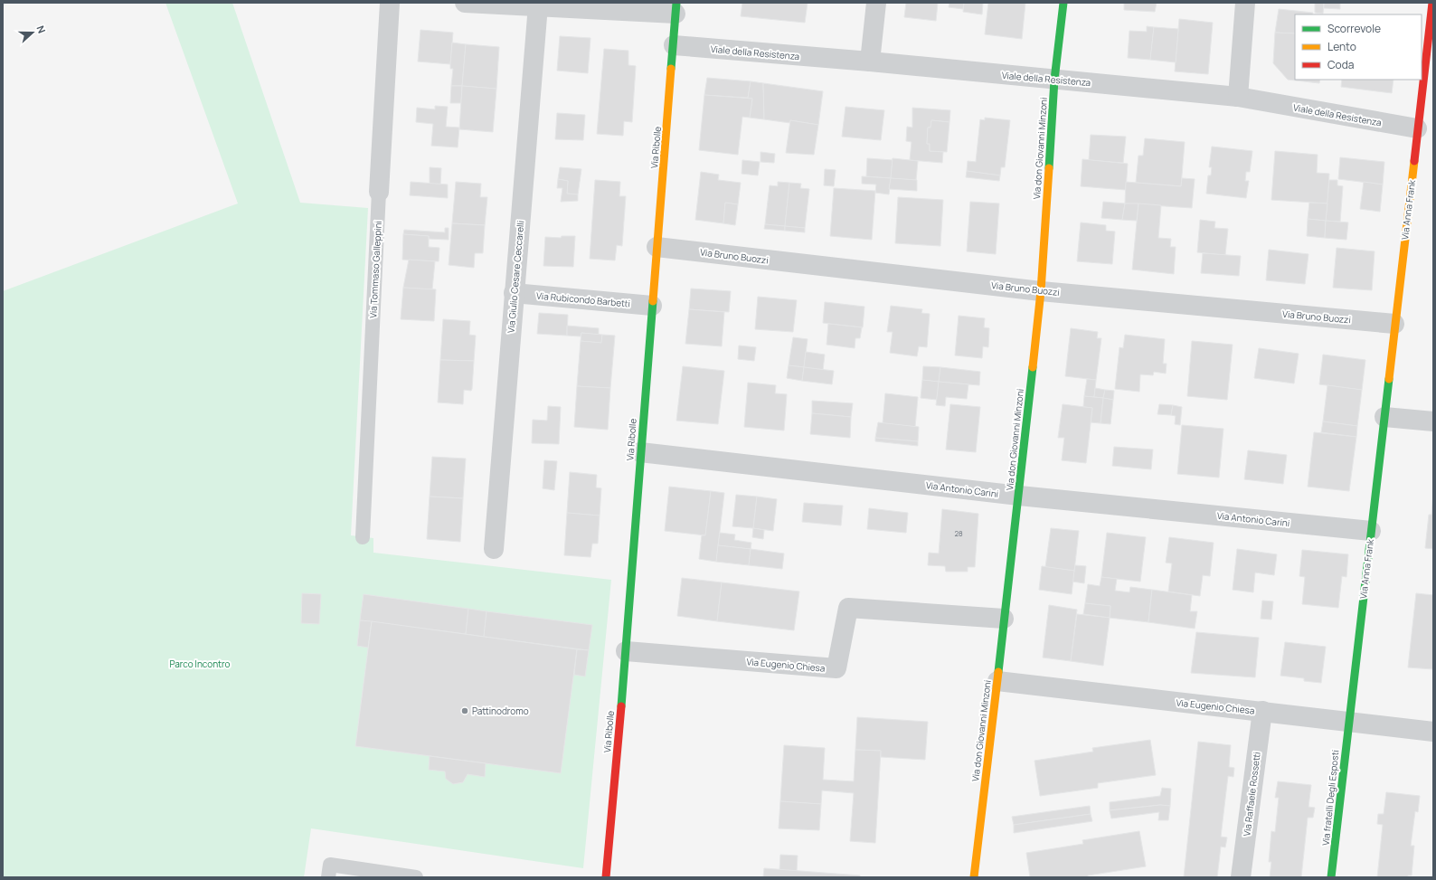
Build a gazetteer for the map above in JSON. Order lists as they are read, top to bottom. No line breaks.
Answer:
{"streets":{"street":["Viale della Resistenza","Via Ribolle","Via don Giovanni Minzoni","Via Anna Frank","Via Bruno Buozzi","Via Tommaso Galleppini","Via Giulio Cesare Ceccarelli","Via Rubicondo Barbetti","Via Antonio Carini","Via Eugenio Chiesa","Via Raffaele Rossetti","Via fratelli Degli Esposti"]},"crossings":[["Viale della Resistenza","Via Ribolle"],["Viale della Resistenza","Via don Giovanni Minzoni"],["Viale della Resistenza","Via Anna Frank"],["Via Ribolle","Via Bruno Buozzi"],["Via Ribolle","Via Rubicondo Barbetti"],["Via Ribolle","Via Antonio Carini"],["Via Ribolle","Via Eugenio Chiesa"],["Via don Giovanni Minzoni","Via Bruno Buozzi"],["Via don Giovanni Minzoni","Via Antonio Carini"],["Via don Giovanni Minzoni","Via Eugenio Chiesa"],["Via Anna Frank","Via Bruno Buozzi"],["Via Anna Frank","Via Antonio Carini"],["Via Anna Frank","Via Eugenio Chiesa"],["Via Anna Frank","Via fratelli Degli Esposti"],["Via Giulio Cesare Ceccarelli","Via Rubicondo Barbetti"],["Via Eugenio Chiesa","Via Raffaele Rossetti"],["Via Eugenio Chiesa","Via fratelli Degli Esposti"]],"parks":["Parco Incontro"],"places":["Pattinodromo"],"house_numbers":["28"],"legend":["Scorrevole","Lento","Coda"],"north":"right"}
